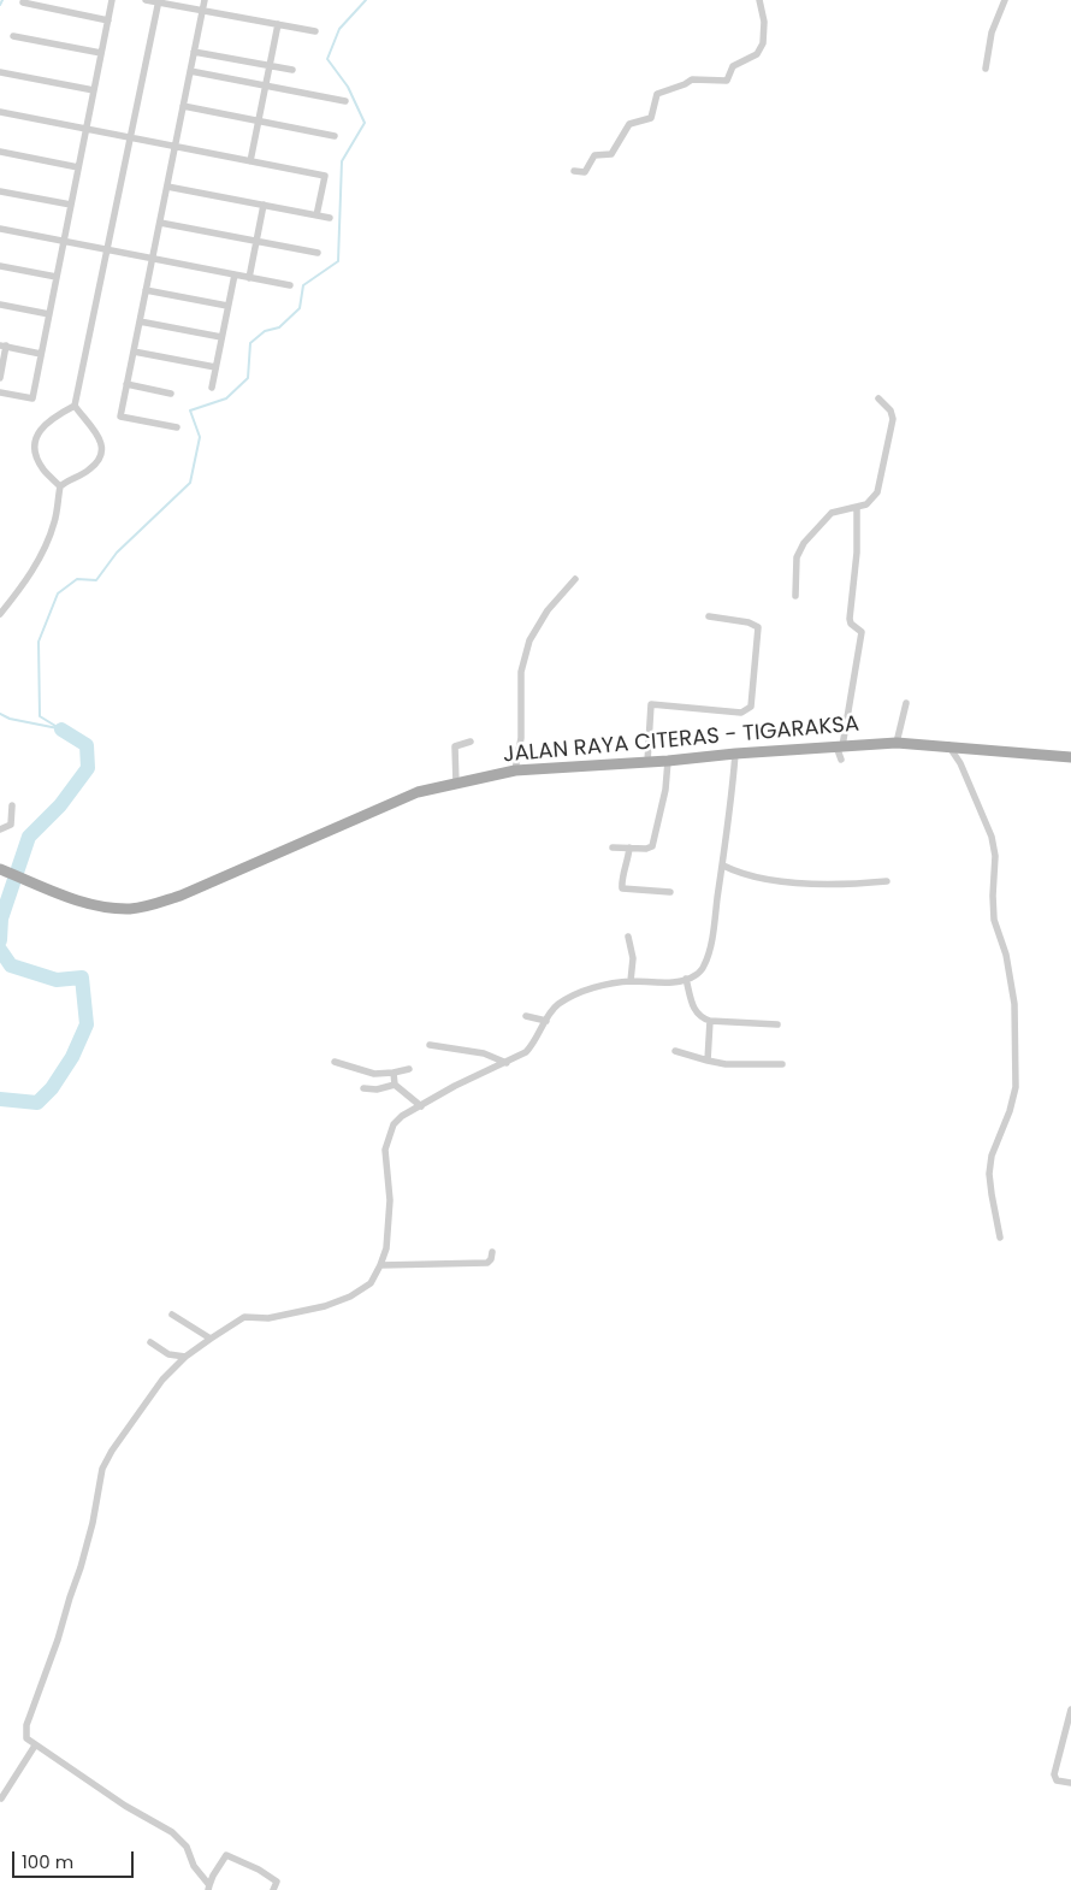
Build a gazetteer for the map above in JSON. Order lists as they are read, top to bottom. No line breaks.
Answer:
{"streets":{"main road":["JALAN RAYA CITERAS - TIGARAKSA"]},"scale_bar":"100 m"}
